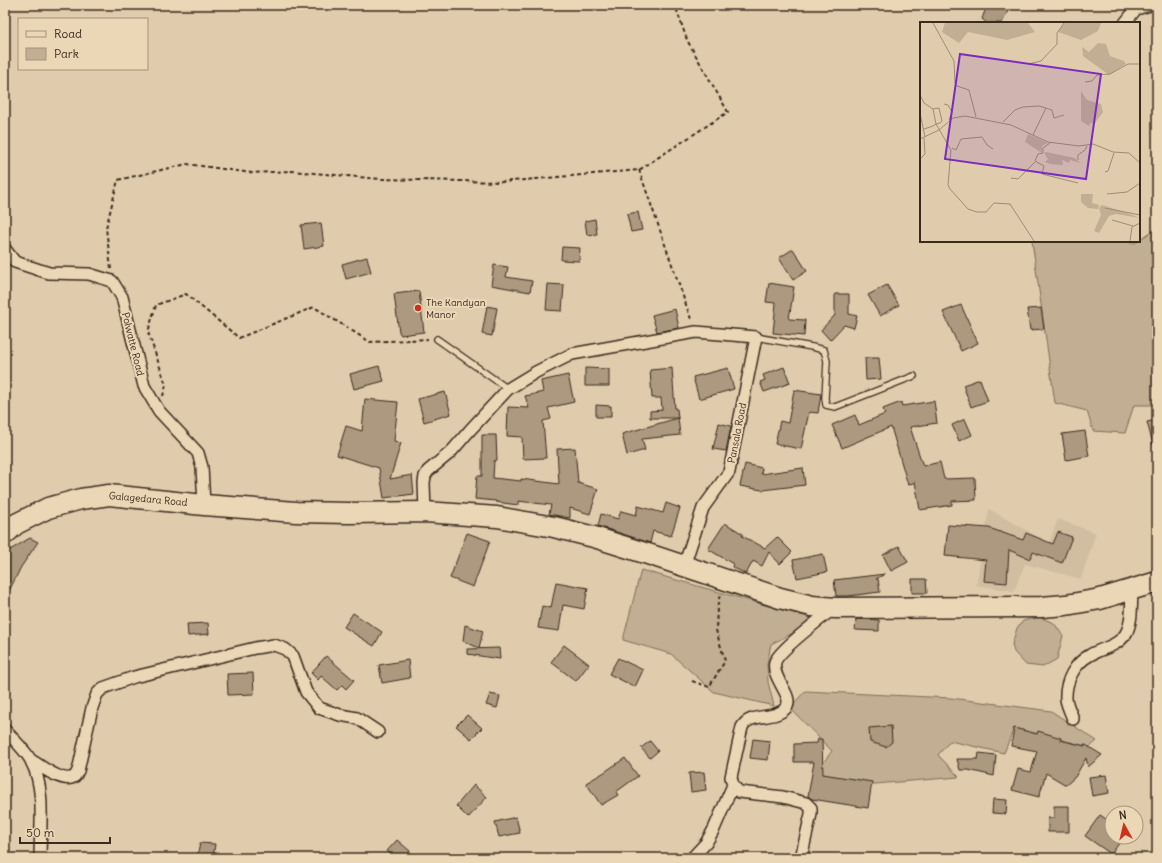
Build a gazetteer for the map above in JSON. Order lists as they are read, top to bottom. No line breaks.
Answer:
{"streets":{"highway":["Galagedara Road"],"street":["Polwatte Road","Pansala Road"]},"crossings":[["Polwatte Road","Galagedara Road"],["Pansala Road","Galagedara Road"]],"places":["The Kandyan Manor"],"legend":["Road","Park"],"scale_bar":"50 m","north":"top"}
